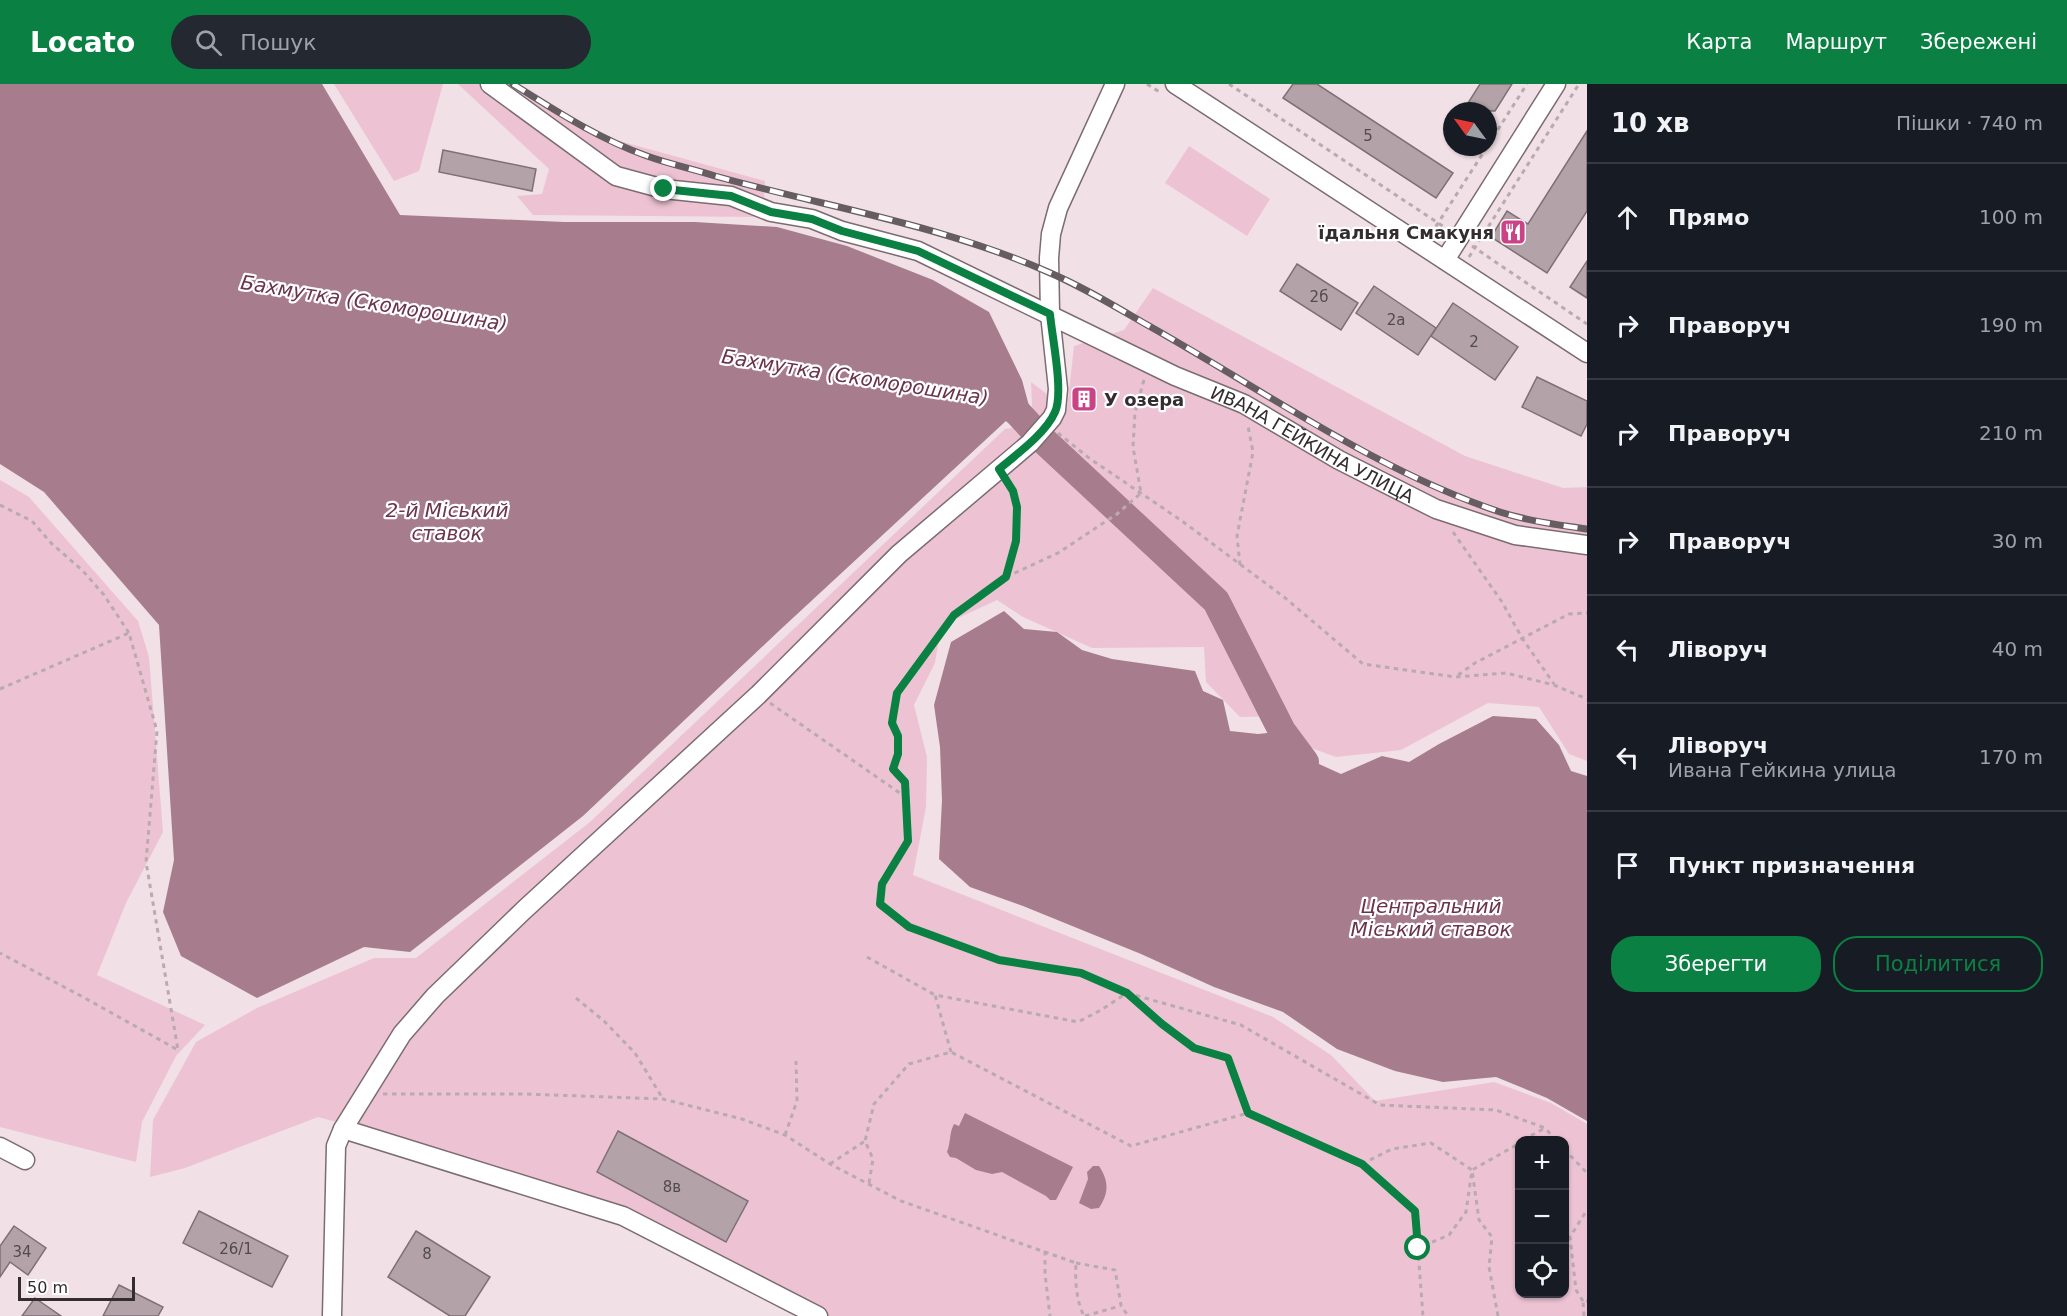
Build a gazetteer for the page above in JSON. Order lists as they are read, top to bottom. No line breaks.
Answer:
{"streets":{"street":["ИВАНА ГЕЙКИНА УЛИЦА"]},"water":["Бахмутка (Скоморошина)","2-й Міський ставок","Центральний Міський ставок"],"places":{"restaurant":["їдальня Смакуня"],"building":["У озера"]},"house_numbers":["5","2б","2а","2","8в","26/1","34","8"],"scale_bar":"50 m","north":"top left","page":{"header":"Locato","search":"Пошук","nav":["Карта","Маршрут","Збережені"],"heading":["10 хв","Пішки · 740 m"],"list":[["Прямо","100 m"],["Праворуч","190 m"],["Праворуч","210 m"],["Праворуч","30 m"],["Ліворуч","40 m"],["Ліворуч","Ивана Гейкина улица","170 m"],"Пункт призначення"],"buttons":["Зберегти","Поділитися"],"map_buttons":["+","−"],"scale":"50 m"}}
